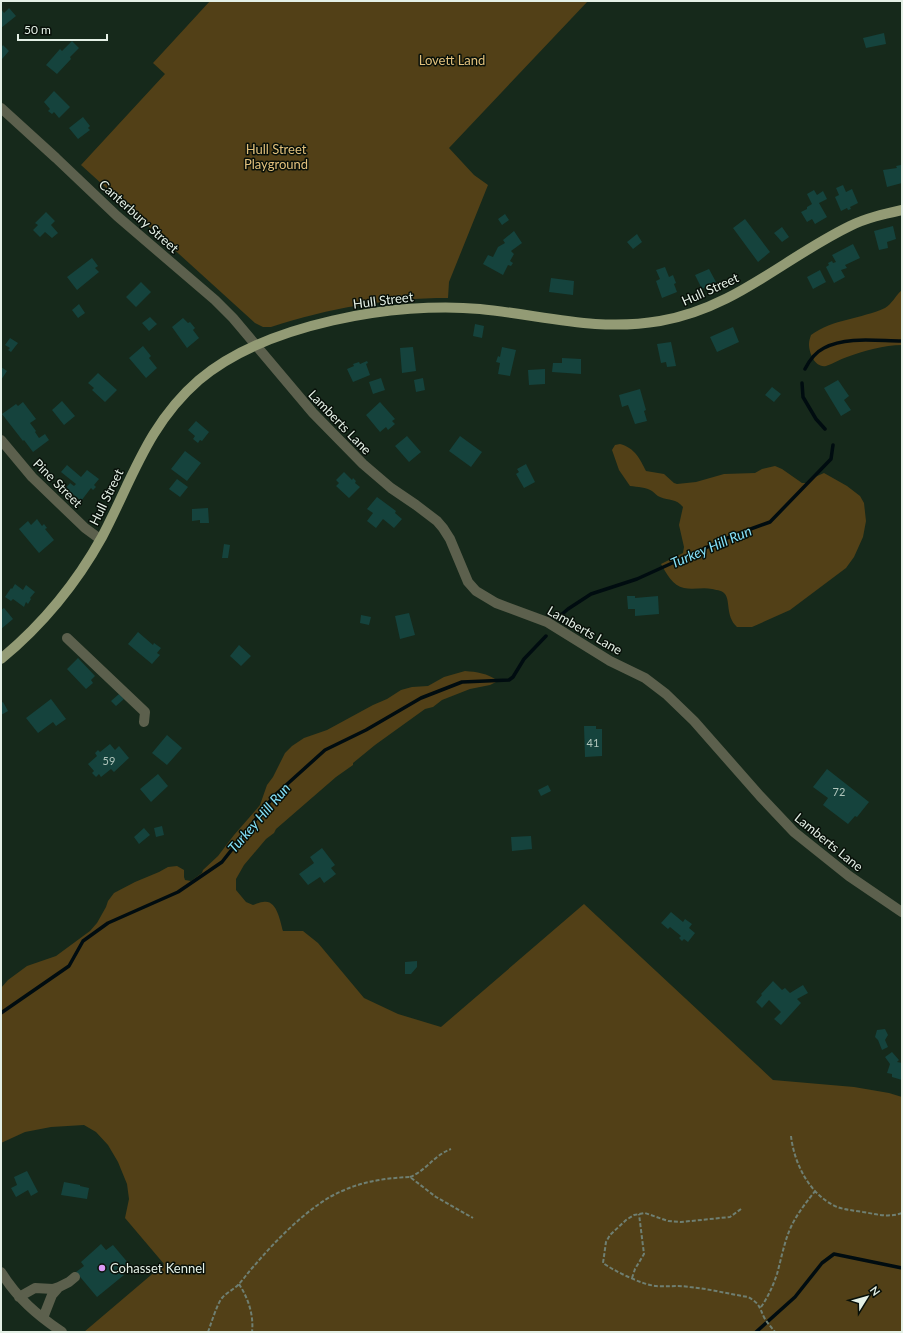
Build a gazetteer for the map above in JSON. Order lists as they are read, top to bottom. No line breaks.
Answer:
{"streets":{"main road":["Hull Street"],"street":["Canterbury Street","Lamberts Lane","Pine Street"]},"crossings":[["Canterbury Street","Hull Street"],["Canterbury Street","Lamberts Lane"],["Hull Street","Lamberts Lane"],["Hull Street","Pine Street"]],"water":["Turkey Hill Run"],"parks":["Lovett Land","Hull Street Playground"],"places":["Cohasset Kennel"],"house_numbers":["41","59","72"],"scale_bar":"50 m","north":"top right"}
